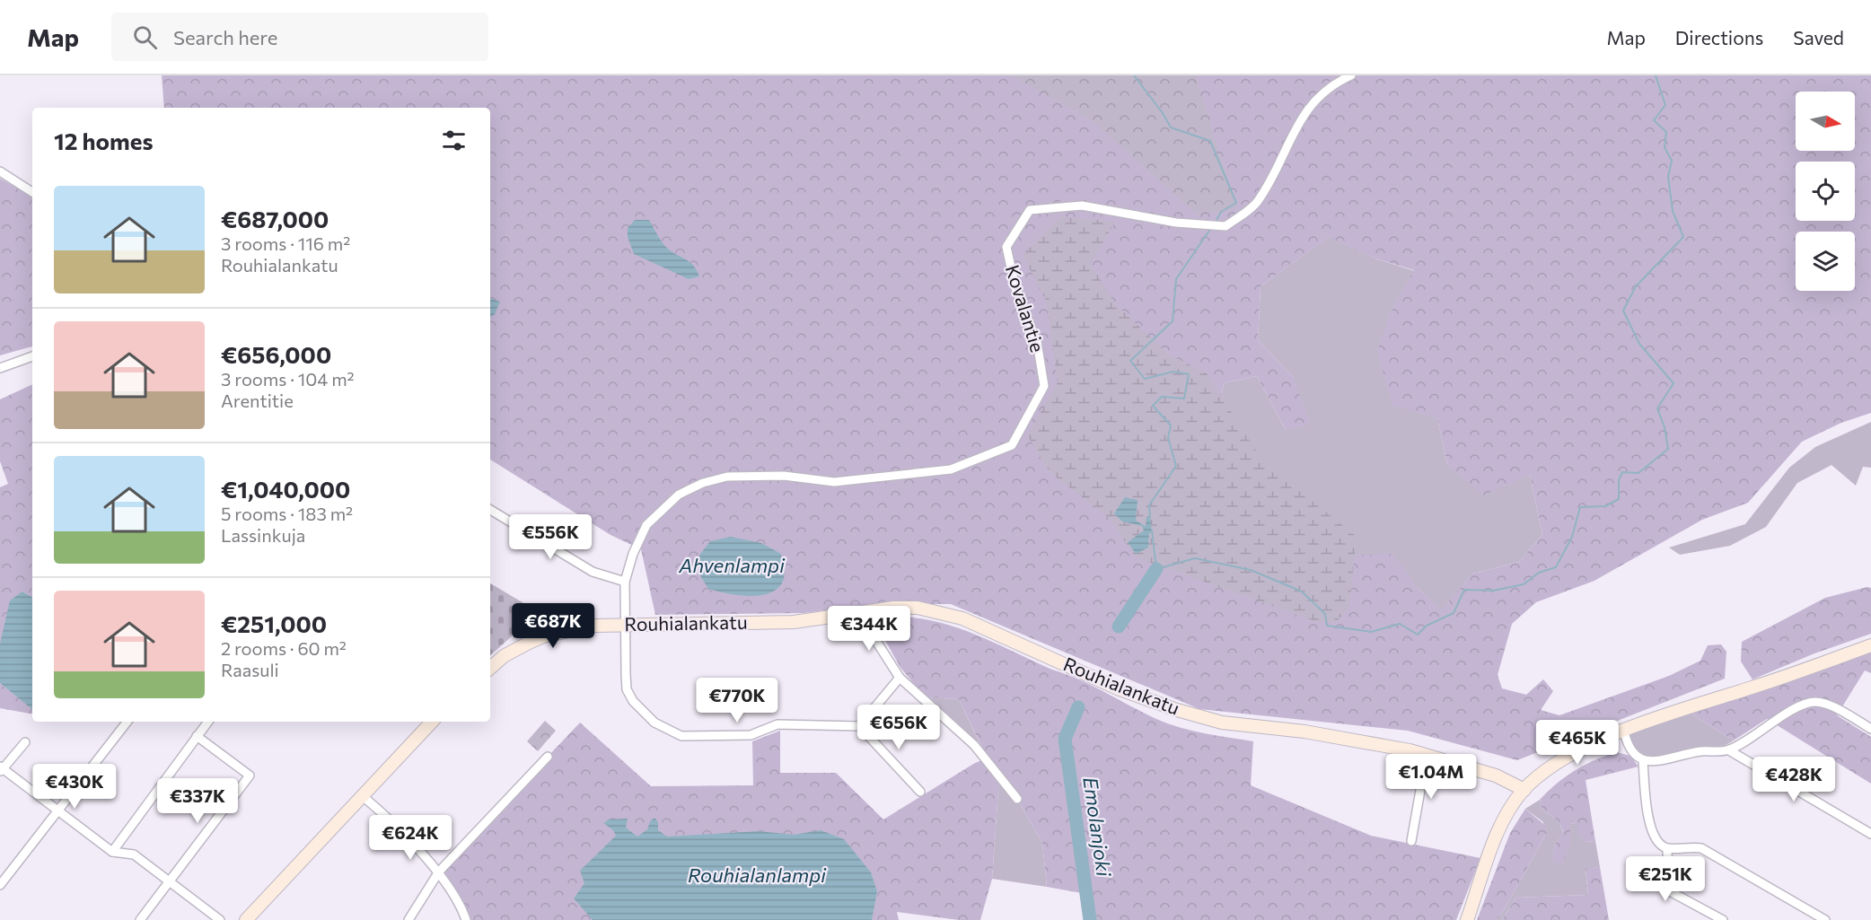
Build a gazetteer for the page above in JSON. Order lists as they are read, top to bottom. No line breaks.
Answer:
{"streets":{"street":["Kovalantie","Rouhialankatu"]},"crossings":[["Kovalantie","Rouhialankatu"]],"water":["Ahvenlampi","Emolanjoki","Rouhialanlampi"],"north":"right","page":{"header":"Map","search":"Search here","nav":["Map","Directions","Saved"],"heading":"12 homes","list":[{"name":"€687,000","note":"3 rooms · 116 m² · Rouhialankatu"},{"name":"€656,000","note":"3 rooms · 104 m² · Arentitie"},{"name":"€1,040,000","note":"5 rooms · 183 m² · Lassinkuja"},{"name":"€251,000","note":"2 rooms · 60 m² · Raasuli"}],"price":["€556K","€687K","€344K","€770K","€656K","€465K","€1.04M","€428K","€430K","€337K","€624K","€251K"]}}
